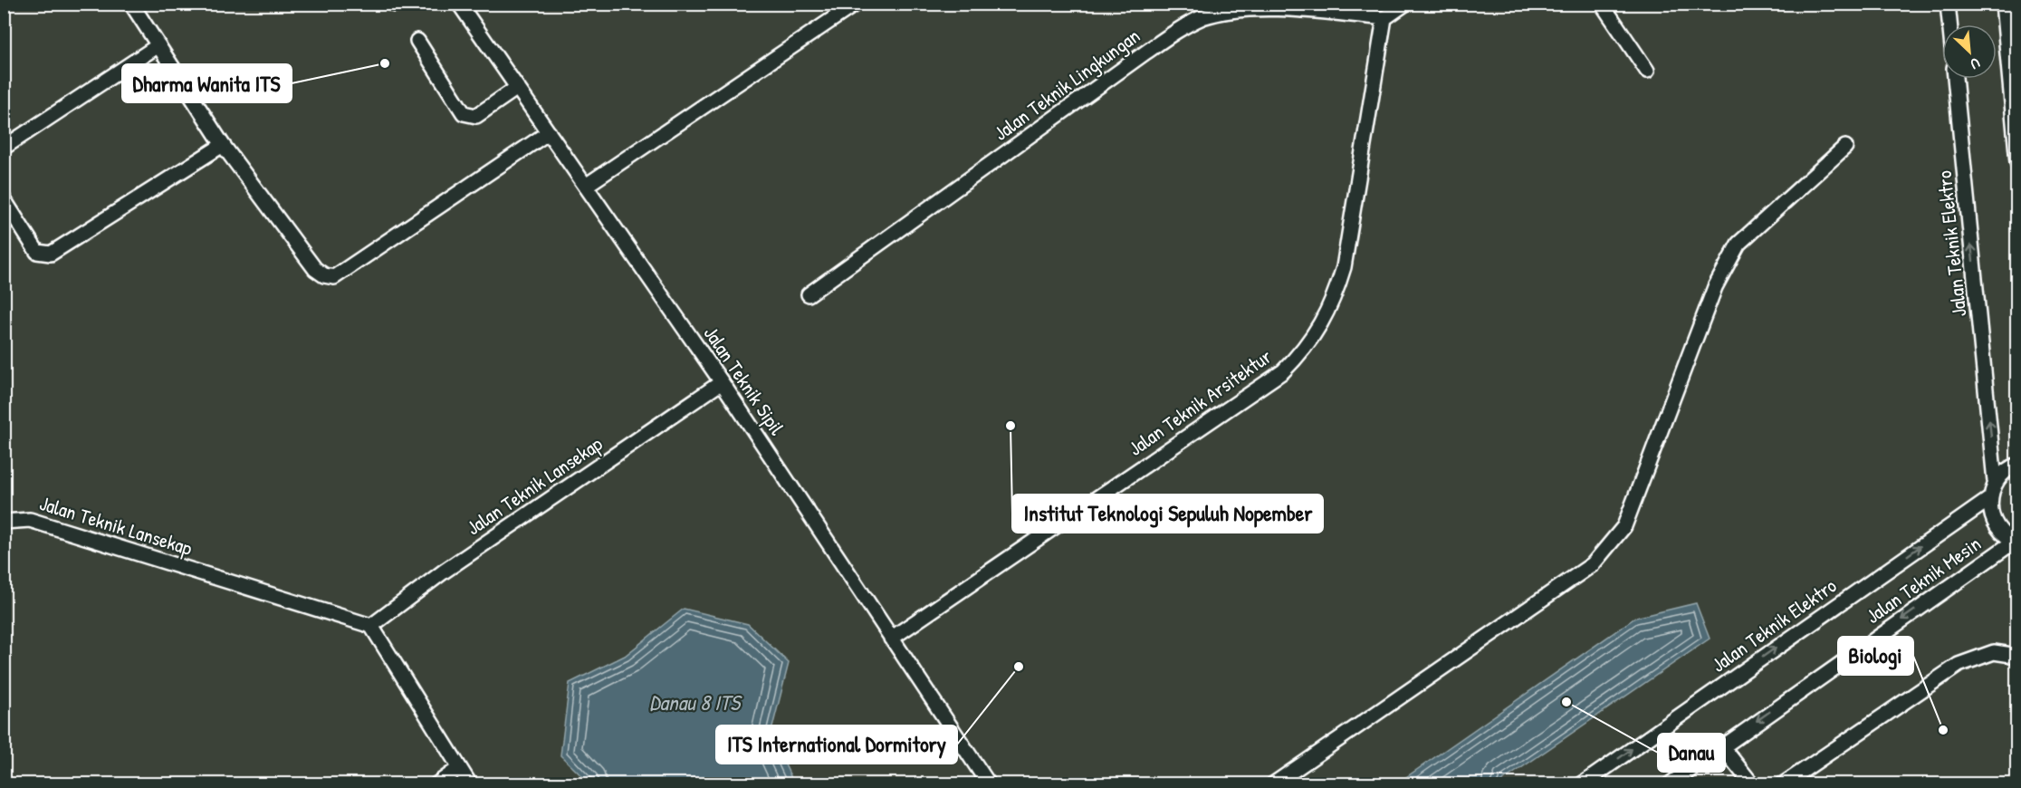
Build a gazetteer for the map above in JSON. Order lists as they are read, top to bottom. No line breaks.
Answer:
{"streets":{"lane":["Jalan Teknik Lingkungan","Jalan Teknik Elektro","Jalan Teknik Sipil","Jalan Teknik Arsitektur","Jalan Teknik Lansekap","Jalan Teknik Mesin"]},"crossings":[["Jalan Teknik Lingkungan","Jalan Teknik Arsitektur"],["Jalan Teknik Sipil","Jalan Teknik Arsitektur"],["Jalan Teknik Sipil","Jalan Teknik Lansekap"]],"one_way":["Jalan Teknik Elektro"],"water":["Danau 8 ITS"],"places":["Dharma Wanita ITS","Institut Teknologi Sepuluh Nopember","ITS International Dormitory","Danau","Biologi"],"north":"bottom right"}
